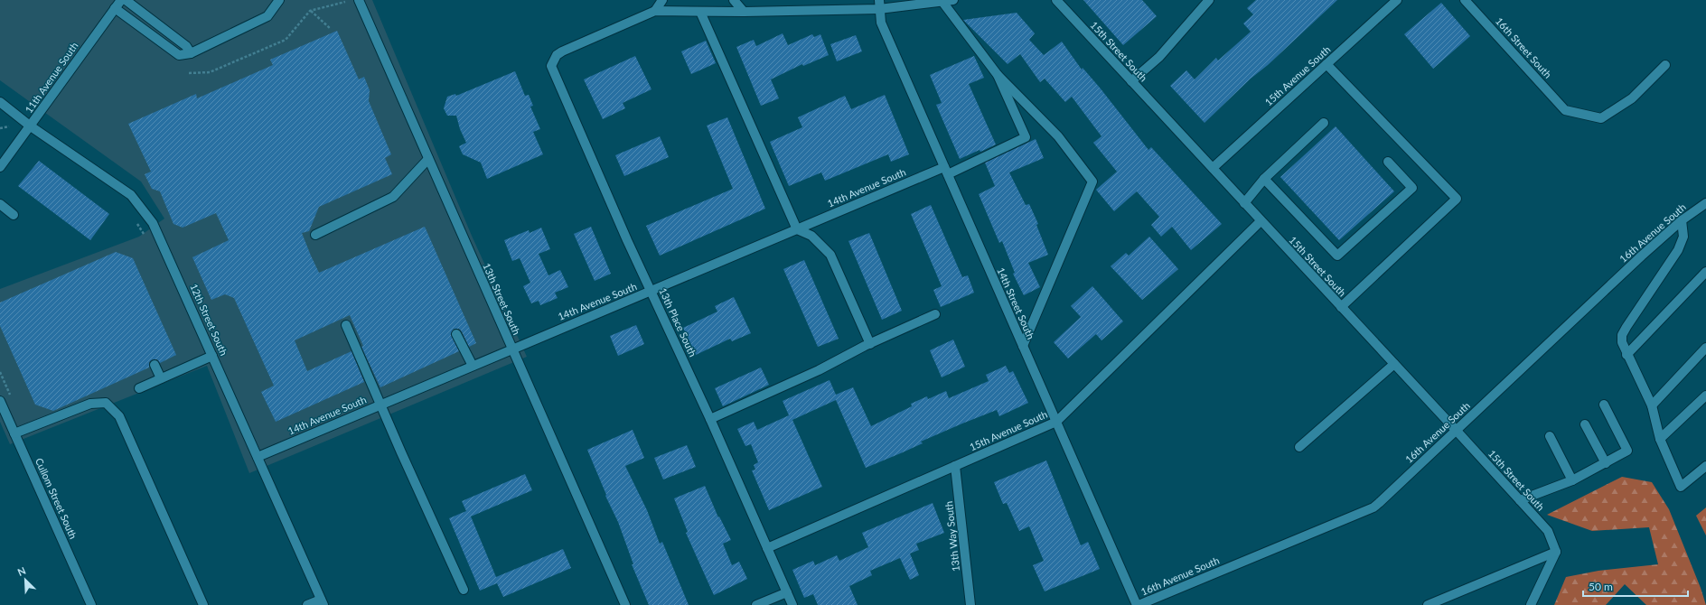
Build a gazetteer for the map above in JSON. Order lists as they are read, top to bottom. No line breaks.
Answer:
{"streets":{"street":["16th Street South","15th Street South","15th Avenue South","11th Avenue South","14th Avenue South","16th Avenue South","13th Street South","14th Street South","12th Street South","13th Place South","Cullom Street South","13th Way South"]},"crossings":[["15th Street South","15th Avenue South"],["15th Street South","16th Avenue South"],["15th Avenue South","14th Street South"],["15th Avenue South","13th Place South"],["15th Avenue South","13th Way South"],["11th Avenue South","12th Street South"],["14th Avenue South","13th Street South"],["14th Avenue South","14th Street South"],["14th Avenue South","12th Street South"],["14th Avenue South","13th Place South"],["16th Avenue South","14th Street South"]],"scale_bar":"50 m","north":"top left"}
